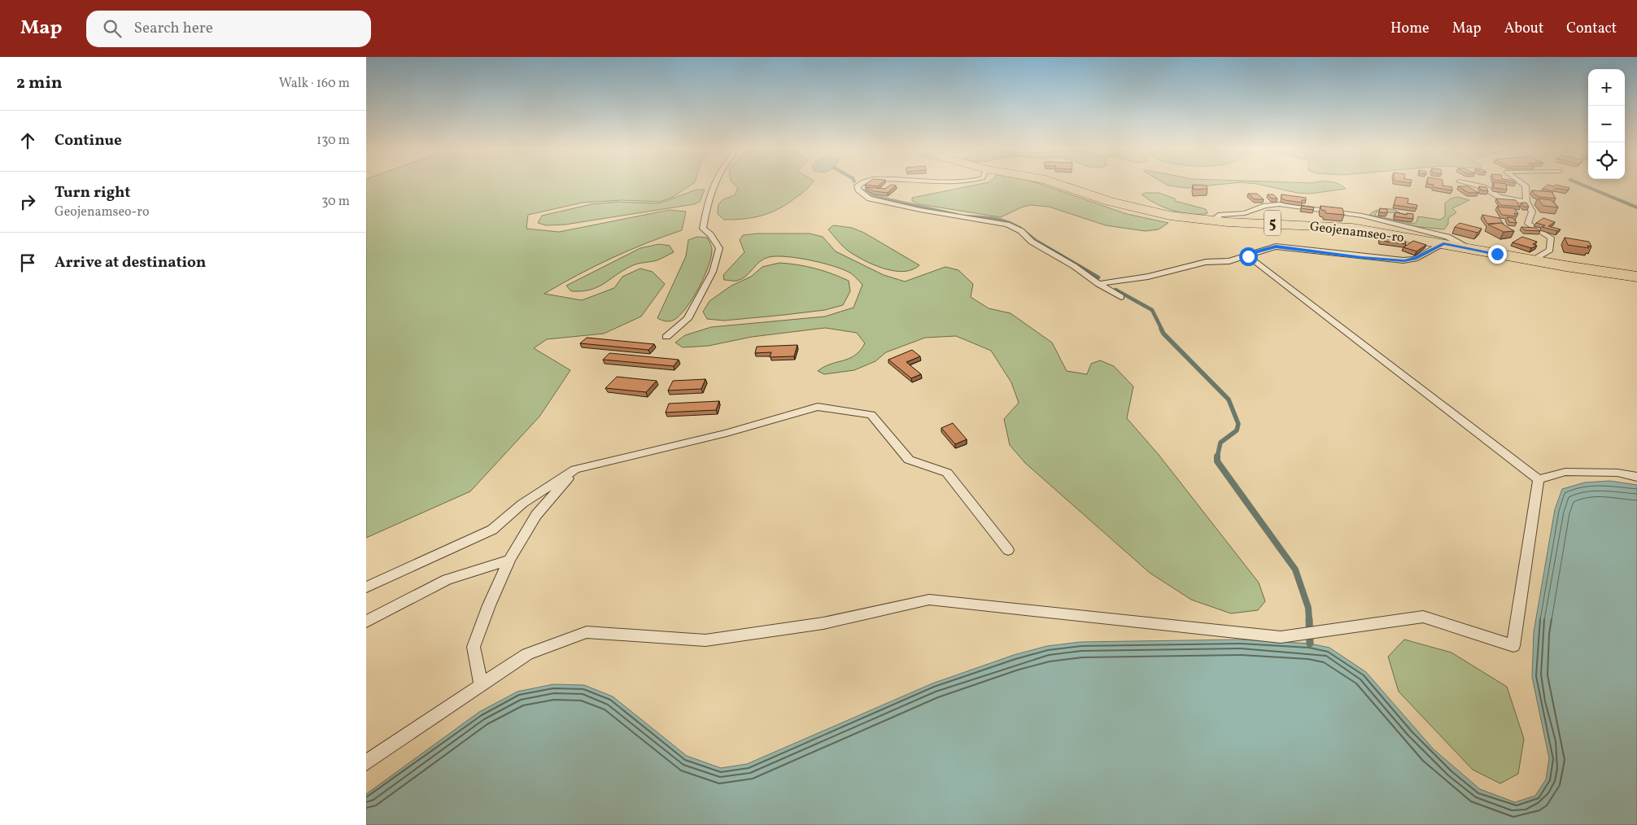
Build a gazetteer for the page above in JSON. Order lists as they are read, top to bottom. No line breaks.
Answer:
{"streets":{"main road":["5","Geojenamseo-ro"]},"page":{"header":"Map","search":"Search here","nav":["Home","Map","About","Contact"],"heading":["2 min","Walk · 160 m"],"map_buttons":["+","−"],"list":[["Continue","130 m"],["Turn right","Geojenamseo-ro","30 m"],"Arrive at destination"]}}
